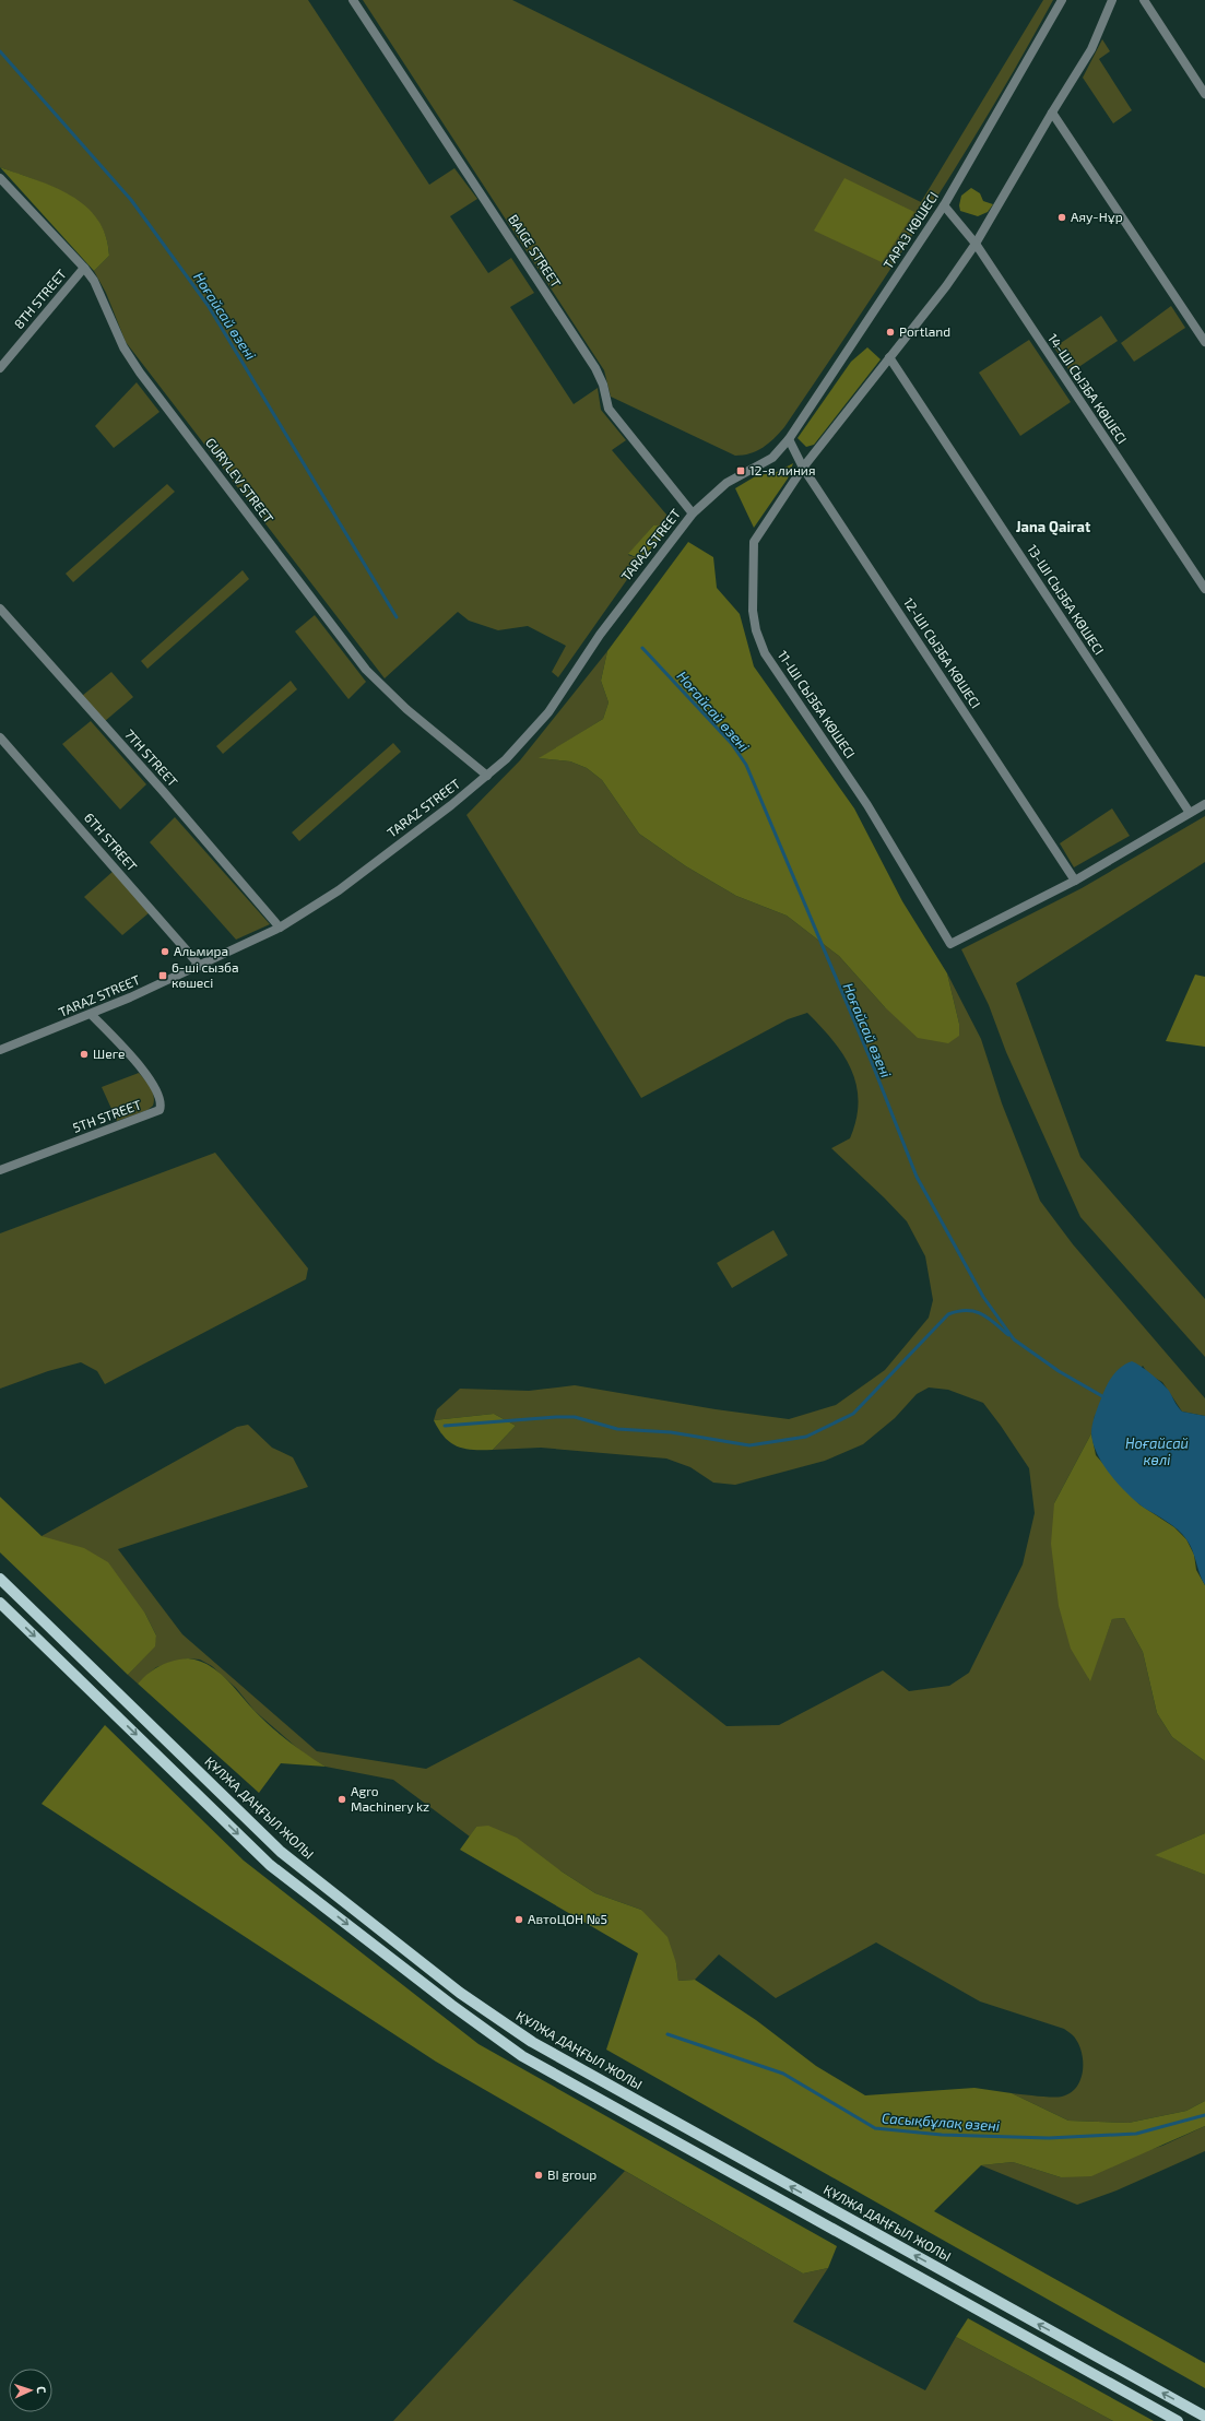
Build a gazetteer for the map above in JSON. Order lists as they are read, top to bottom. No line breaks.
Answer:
{"streets":{"main road":["ҚҰЛЖА ДАҢҒЫЛ ЖОЛЫ"],"street":["ТАРАЗ КӨШЕСІ","BAIGE STREET","8TH STREET","14-ШІ СЫЗБА КӨШЕСІ","GURYLEV STREET","TARAZ STREET","13-ШІ СЫЗБА КӨШЕСІ","12-ШІ СЫЗБА КӨШЕСІ","11-ШІ СЫЗБА КӨШЕСІ","7TH STREET","6TH STREET","5TH STREET"]},"crossings":[["ТАРАЗ КӨШЕСІ","BAIGE STREET"],["ТАРАЗ КӨШЕСІ","14-ШІ СЫЗБА КӨШЕСІ"],["ТАРАЗ КӨШЕСІ","TARAZ STREET"],["ТАРАЗ КӨШЕСІ","12-ШІ СЫЗБА КӨШЕСІ"],["BAIGE STREET","TARAZ STREET"],["8TH STREET","GURYLEV STREET"],["14-ШІ СЫЗБА КӨШЕСІ","11-ШІ СЫЗБА КӨШЕСІ"],["GURYLEV STREET","TARAZ STREET"],["TARAZ STREET","7TH STREET"],["TARAZ STREET","6TH STREET"],["TARAZ STREET","5TH STREET"],["13-ШІ СЫЗБА КӨШЕСІ","11-ШІ СЫЗБА КӨШЕСІ"],["12-ШІ СЫЗБА КӨШЕСІ","11-ШІ СЫЗБА КӨШЕСІ"]],"districts":["Jana Qairat"],"water":["Ноғайсай өзені","Ноғайсай көлі","Сасықбұлақ өзені"],"places":{"other":["Аяу-Нұр","Portland","Альмира","Шеге","Agro Machinery kz","АвтоЦОН №5","BI group"],"transit":["12-я линия","6-ші сызба көшесі"]},"north":"right"}
